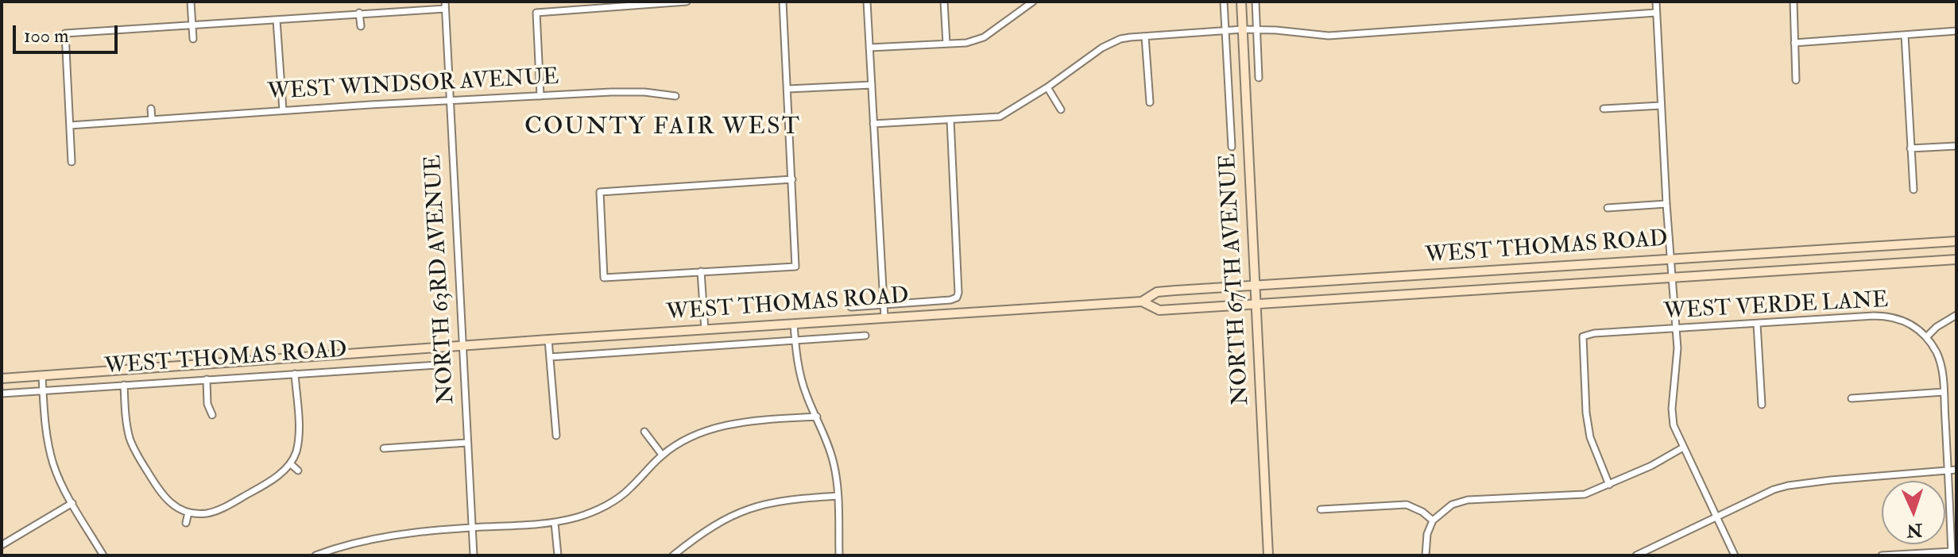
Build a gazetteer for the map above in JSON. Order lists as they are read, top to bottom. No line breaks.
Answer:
{"streets":{"main road":["WEST THOMAS ROAD","NORTH 67TH AVENUE"],"street":["WEST WINDSOR AVENUE","NORTH 63RD AVENUE","WEST VERDE LANE"]},"crossings":[["WEST WINDSOR AVENUE","NORTH 63RD AVENUE"],["WEST THOMAS ROAD","NORTH 63RD AVENUE"],["WEST THOMAS ROAD","NORTH 67TH AVENUE"]],"districts":["COUNTY FAIR WEST"],"scale_bar":"100 m","north":"bottom"}
